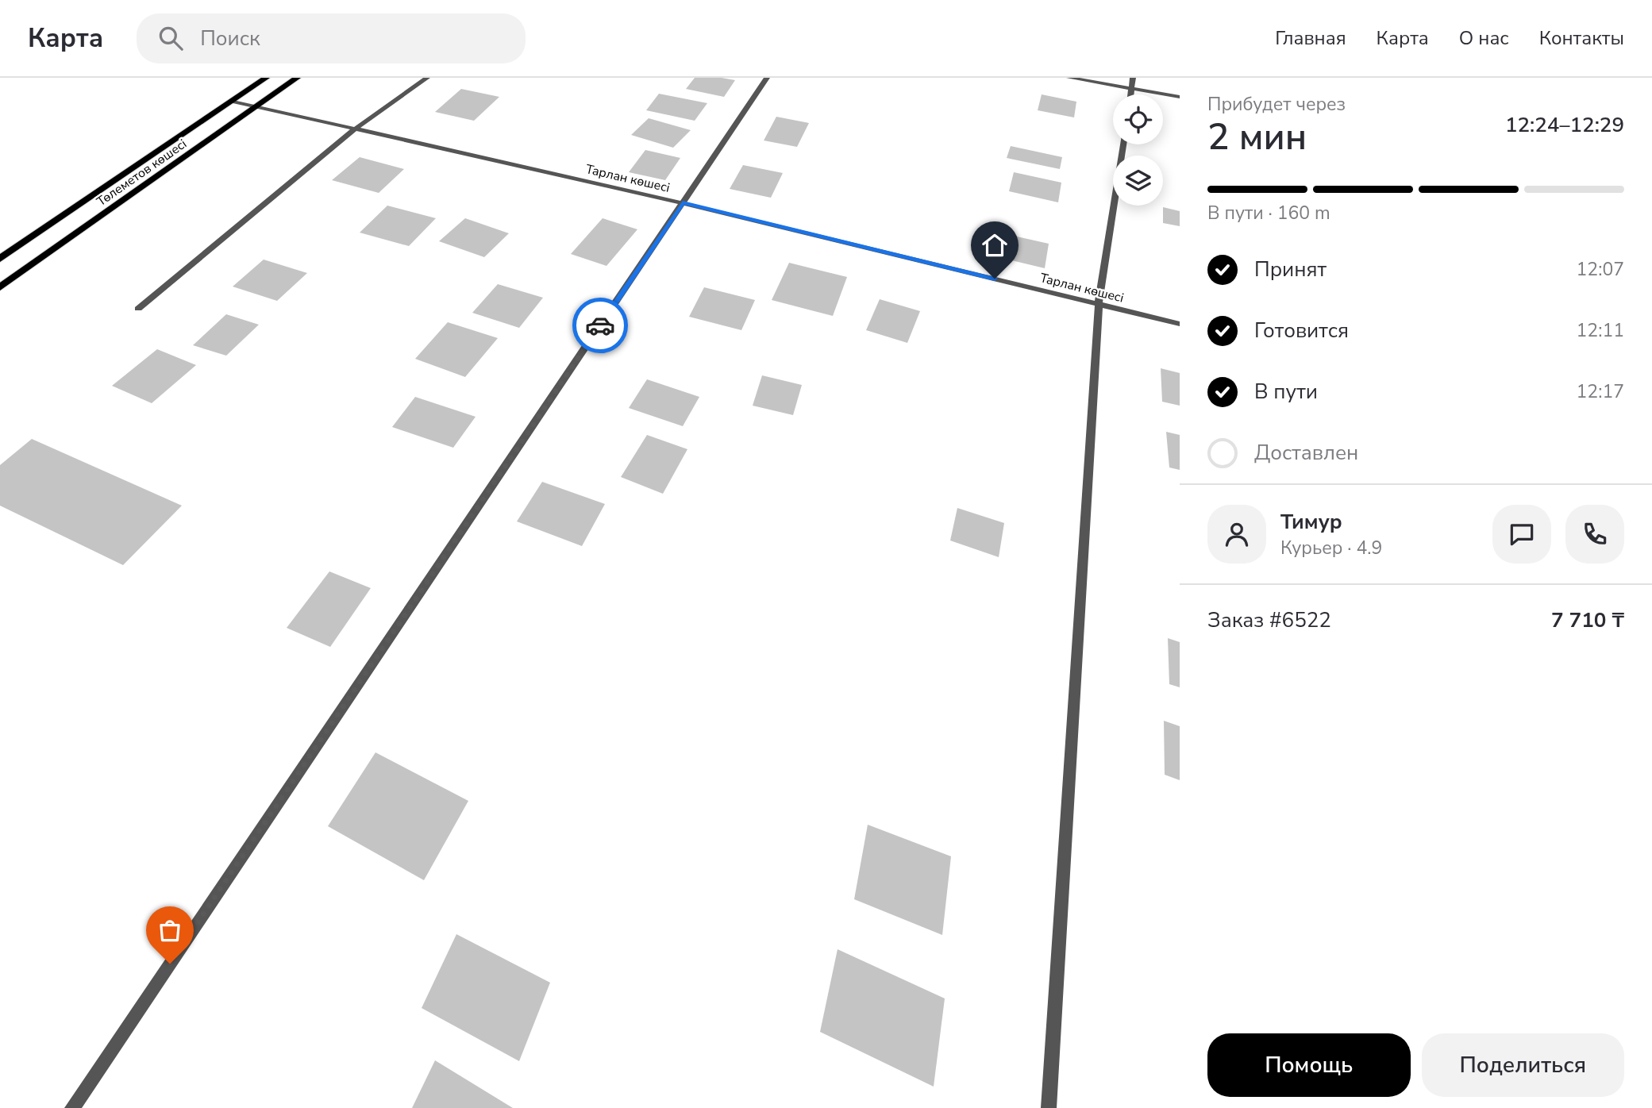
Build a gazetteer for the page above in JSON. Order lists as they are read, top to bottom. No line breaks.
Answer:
{"streets":{"main road":["Төлеметов көшесі"],"street":["Тарлан көшесі"]},"crossings":[["Төлеметов көшесі","Тарлан көшесі"]],"page":{"header":"Карта","search":"Поиск","nav":["Главная","Карта","О нас","Контакты"],"heading":["2 мин","Прибудет через","12:24–12:29"],"panel":["Тимур","Курьер · 4.9","Заказ #6522","7 710 ₸"],"bar":"В пути · 160 m","list":[["Принят","12:07"],["Готовится","12:11"],["В пути","12:17"],"Доставлен"],"buttons":["Помощь","Поделиться"]}}
